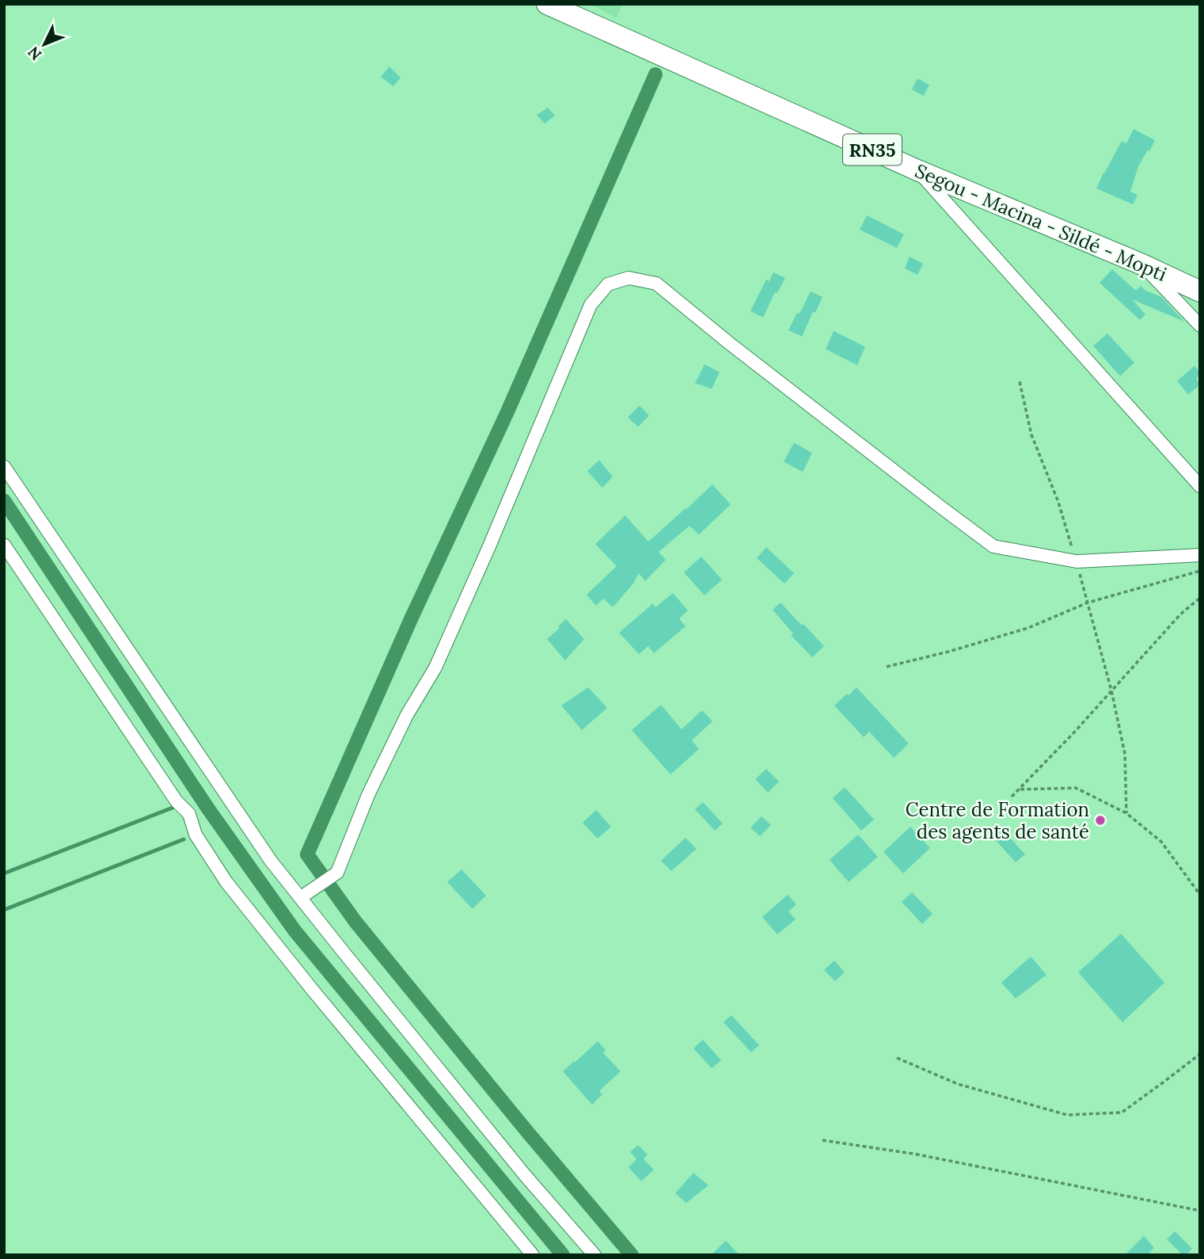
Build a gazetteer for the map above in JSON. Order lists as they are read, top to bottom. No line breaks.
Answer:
{"streets":{"main road":["RN35","Segou - Macina - Sildé - Mopti"]},"places":["Centre de Formation des agents de santé"],"north":"bottom left"}
